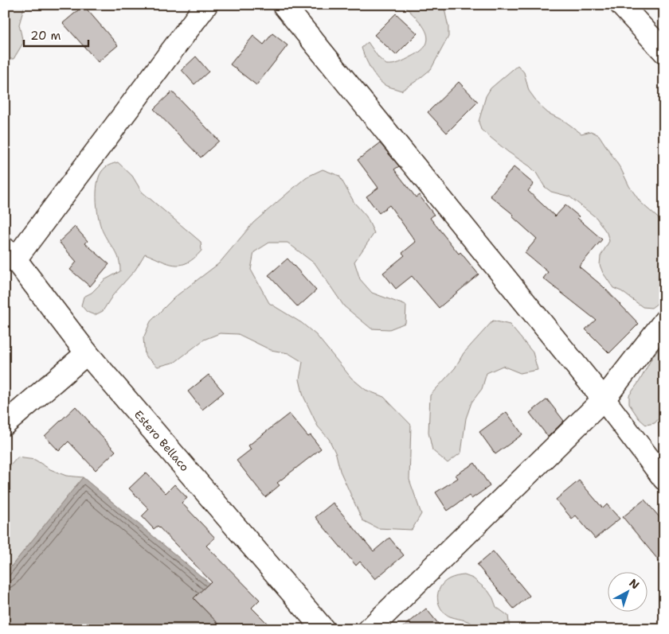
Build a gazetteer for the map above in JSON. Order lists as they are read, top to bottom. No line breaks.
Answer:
{"streets":{"street":["Estero Bellaco"]},"scale_bar":"20 m","north":"top right"}
